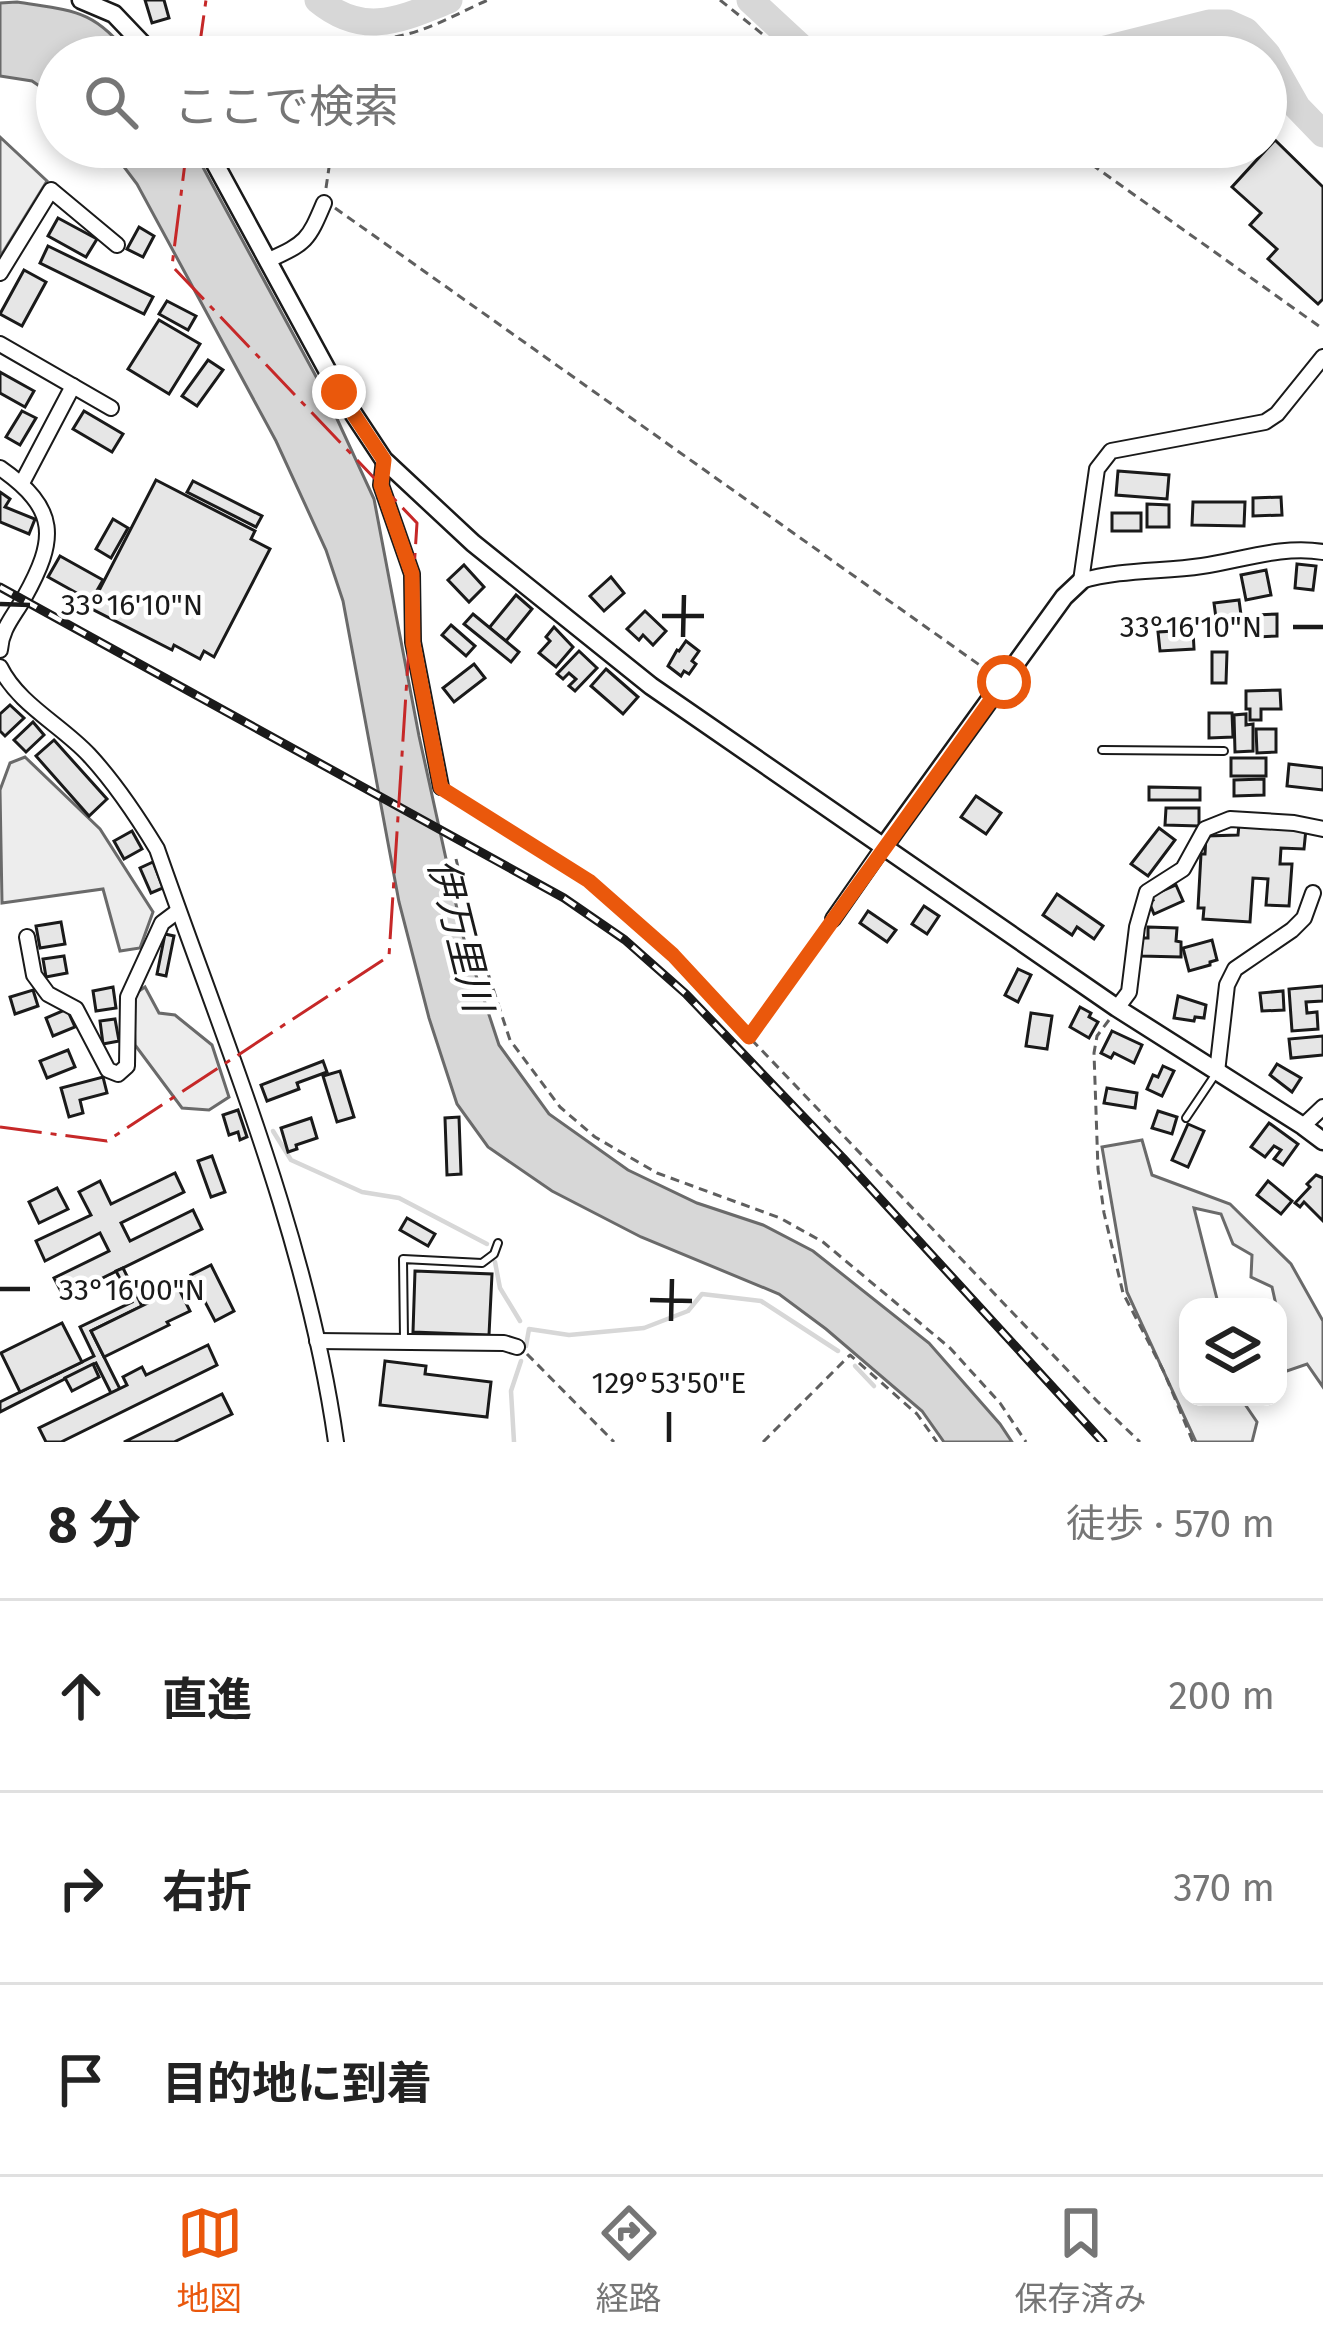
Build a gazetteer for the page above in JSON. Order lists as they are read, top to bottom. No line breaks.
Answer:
{"water":["伊万里川"],"page":{"search":"ここで検索","heading":["8 分","徒歩 · 570 m"],"list":[["直進","200 m"],["右折","370 m"],"目的地に到着"],"nav":["地図","経路","保存済み"]},"coordinates":["33°16'10\"N","33°16'00\"N","129°53'50\"E"]}
